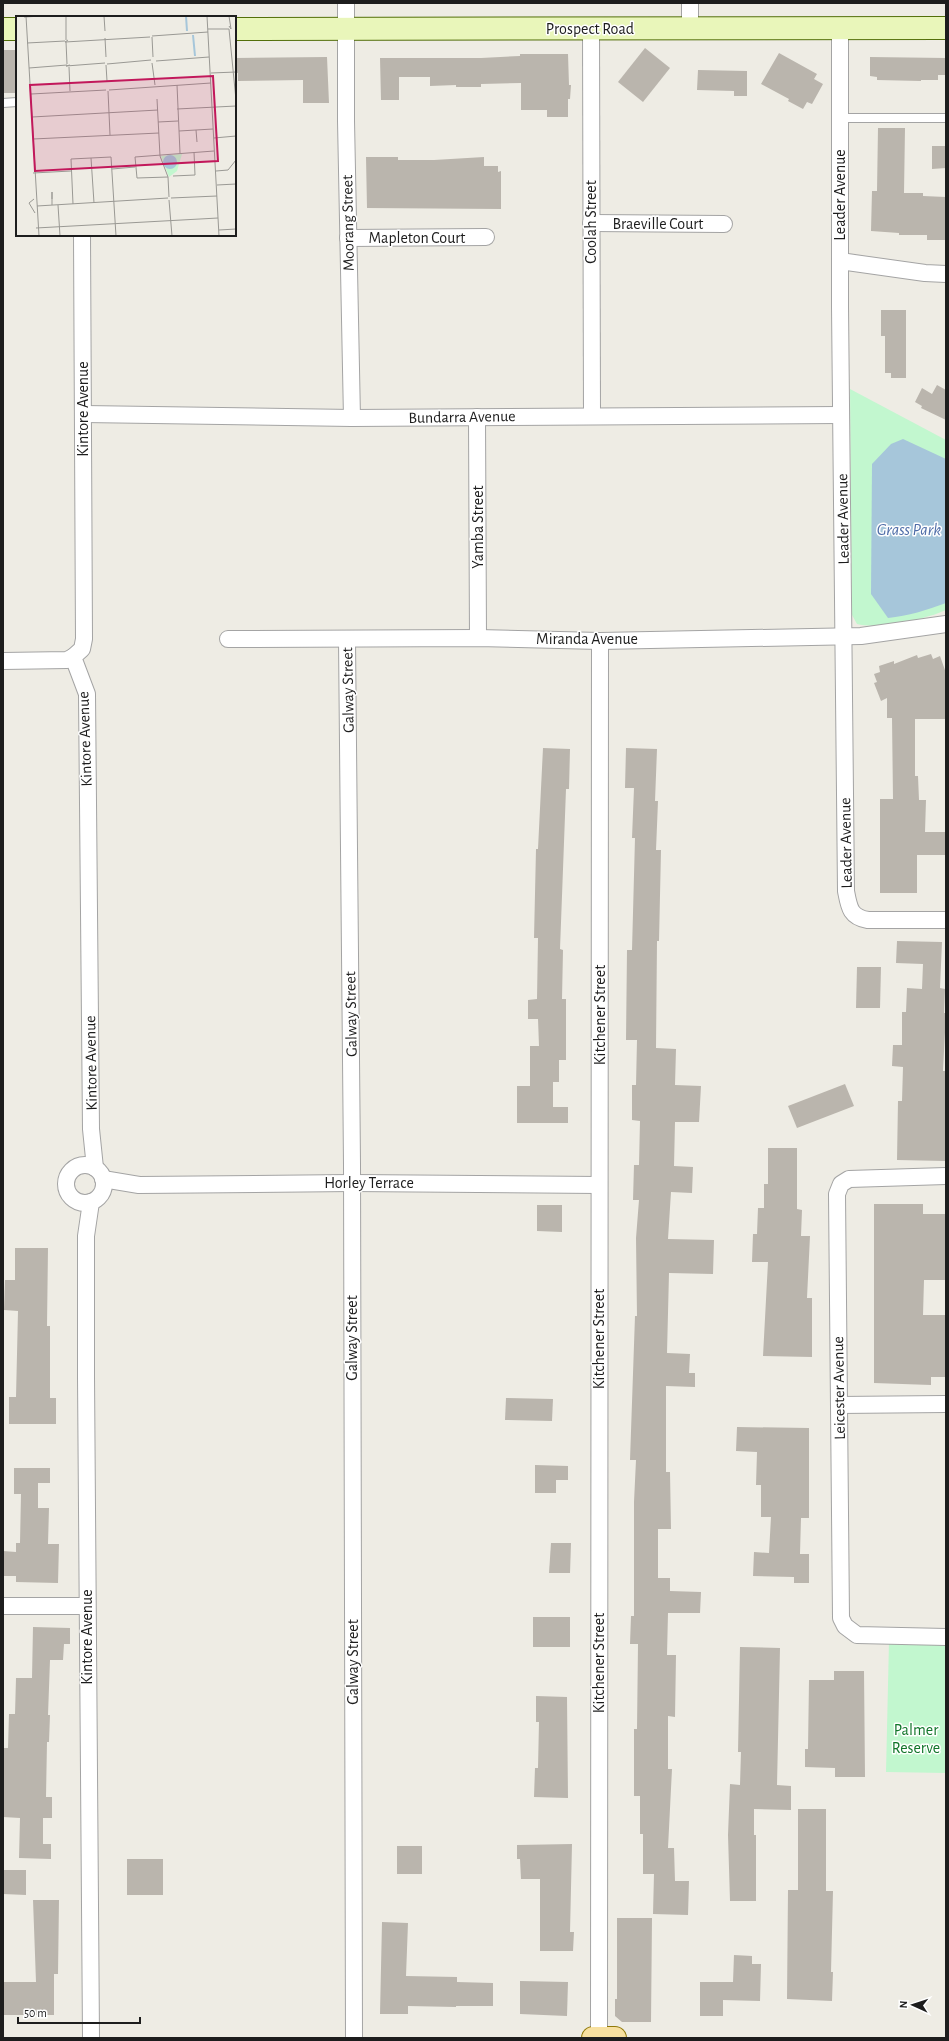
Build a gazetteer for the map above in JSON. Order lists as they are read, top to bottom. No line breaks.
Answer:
{"streets":{"main road":["Prospect Road"],"street":["Leader Avenue","Coolah Street","Moorang Street","Braeville Court","Mapleton Court","Kintore Avenue","Bundarra Avenue","Yamba Street","Miranda Avenue","Galway Street","Kitchener Street","Horley Terrace","Leicester Avenue"]},"crossings":[["Prospect Road","Leader Avenue"],["Prospect Road","Coolah Street"],["Prospect Road","Moorang Street"],["Leader Avenue","Bundarra Avenue"],["Leader Avenue","Miranda Avenue"],["Coolah Street","Braeville Court"],["Coolah Street","Bundarra Avenue"],["Moorang Street","Mapleton Court"],["Moorang Street","Bundarra Avenue"],["Kintore Avenue","Bundarra Avenue"],["Kintore Avenue","Horley Terrace"],["Bundarra Avenue","Yamba Street"],["Yamba Street","Miranda Avenue"],["Miranda Avenue","Galway Street"],["Miranda Avenue","Kitchener Street"],["Galway Street","Horley Terrace"],["Kitchener Street","Horley Terrace"]],"water":["Grass Park"],"parks":["Palmer Reserve"],"scale_bar":"50 m","north":"left"}
